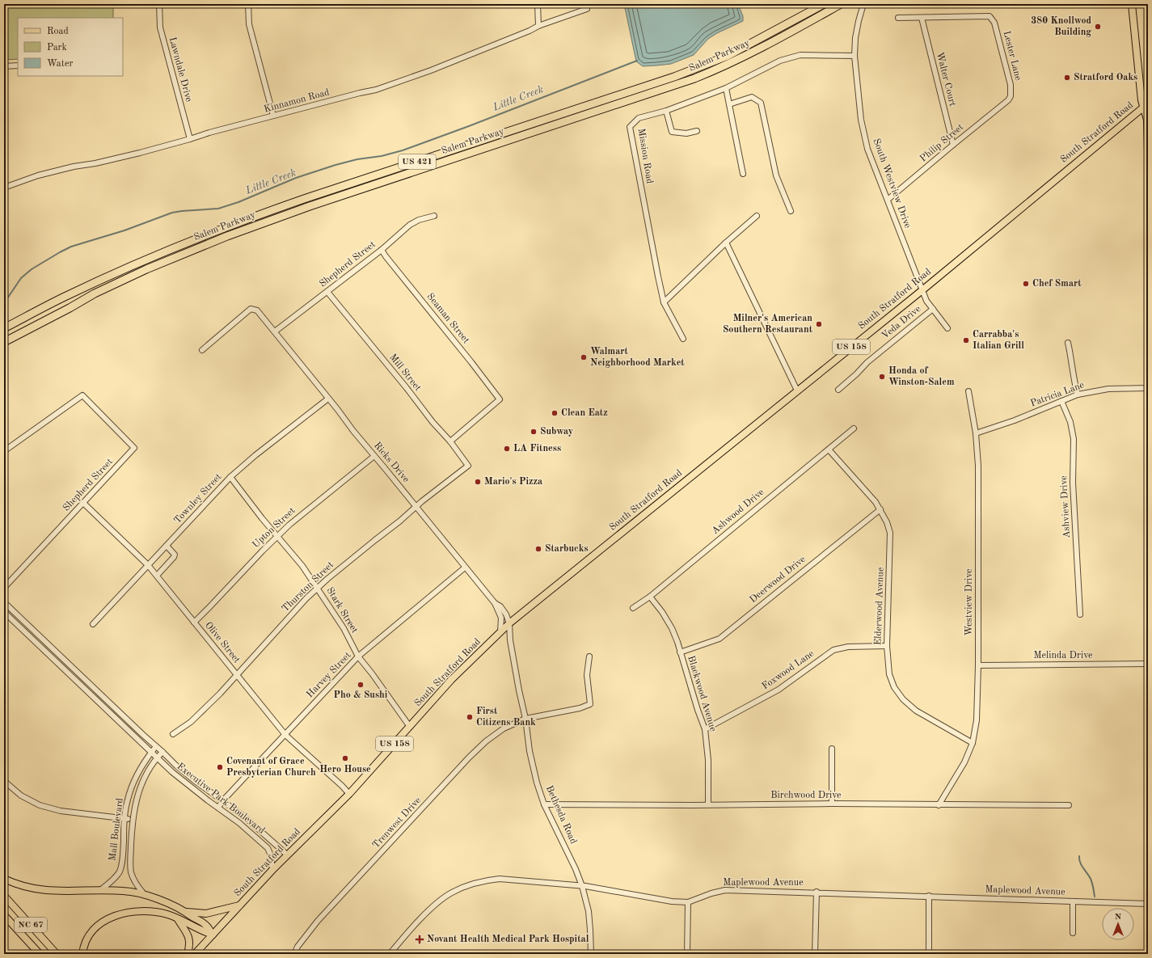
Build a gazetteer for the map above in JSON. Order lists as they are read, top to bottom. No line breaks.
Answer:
{"streets":{"highway":["Salem Parkway","US 421"],"main road":["South Stratford Road","US 158","NC 67"],"street":["Lester Lane","Lawndale Drive","Walter Court","Kinnamon Road","Philip Street","Mission Road","South Westview Drive","Shepherd Street","Seaman Street","Veda Drive","Mill Street","Patricia Lane","Ricks Drive","Townley Street","Ashview Drive","Ashwood Drive","Upton Street","Deerwood Drive","Thurston Street","Westview Drive","Elderwood Avenue","Stark Street","Olive Street","Melinda Drive","Foxwood Lane","Harvey Street","Blackwood Avenue","Birchwood Drive","Executive Park Boulevard","Bethesda Road","Trenwest Drive","Mall Boulevard","Maplewood Avenue"]},"crossings":[["Lester Lane","Walter Court"],["Lester Lane","Philip Street"],["Lawndale Drive","Kinnamon Road"],["Walter Court","Philip Street"],["South Stratford Road","South Westview Drive"],["South Stratford Road","Ricks Drive"],["South Stratford Road","Stark Street"],["South Stratford Road","Olive Street"],["South Stratford Road","Executive Park Boulevard"],["South Stratford Road","Bethesda Road"],["Philip Street","South Westview Drive"],["Mission Road","South Westview Drive"],["South Westview Drive","Veda Drive"],["Shepherd Street","Seaman Street"],["Shepherd Street","Mill Street"],["Shepherd Street","Ricks Drive"],["Shepherd Street","Olive Street"],["Seaman Street","Mill Street"],["Mill Street","Thurston Street"],["Patricia Lane","Ashview Drive"],["Patricia Lane","Westview Drive"],["Ricks Drive","Townley Street"],["Ricks Drive","Upton Street"],["Ricks Drive","Thurston Street"],["Ricks Drive","Harvey Street"],["Ricks Drive","Bethesda Road"],["Townley Street","Stark Street"],["Townley Street","Olive Street"],["Ashwood Drive","Elderwood Avenue"],["Ashwood Drive","Blackwood Avenue"],["Upton Street","Stark Street"],["Upton Street","Olive Street"],["Deerwood Drive","Elderwood Avenue"],["Deerwood Drive","Blackwood Avenue"],["Thurston Street","Stark Street"],["Thurston Street","Olive Street"],["Westview Drive","Elderwood Avenue"],["Westview Drive","Melinda Drive"],["Westview Drive","Birchwood Drive"],["Elderwood Avenue","Foxwood Lane"],["Stark Street","Harvey Street"],["Olive Street","Harvey Street"],["Foxwood Lane","Blackwood Avenue"],["Harvey Street","Executive Park Boulevard"],["Blackwood Avenue","Birchwood Drive"],["Birchwood Drive","Bethesda Road"],["Executive Park Boulevard","Mall Boulevard"],["Bethesda Road","Trenwest Drive"],["Bethesda Road","Maplewood Avenue"]],"water":["Little Creek"],"places":{"other":["380 Knollwod Building","Stratford Oaks","Chef Smart","Milner's American Southern Restaurant","Carrabba's Italian Grill","Walmart Neighborhood Market","Honda of Winston-Salem","Clean Eatz","Subway","LA Fitness","Mario's Pizza","Starbucks","Pho & Sushi","First Citizens Bank","Hero House","Covenant of Grace Presbyterian Church"],"health":["Novant Health Medical Park Hospital"]},"legend":["Road","Park","Water"],"north":"top"}
